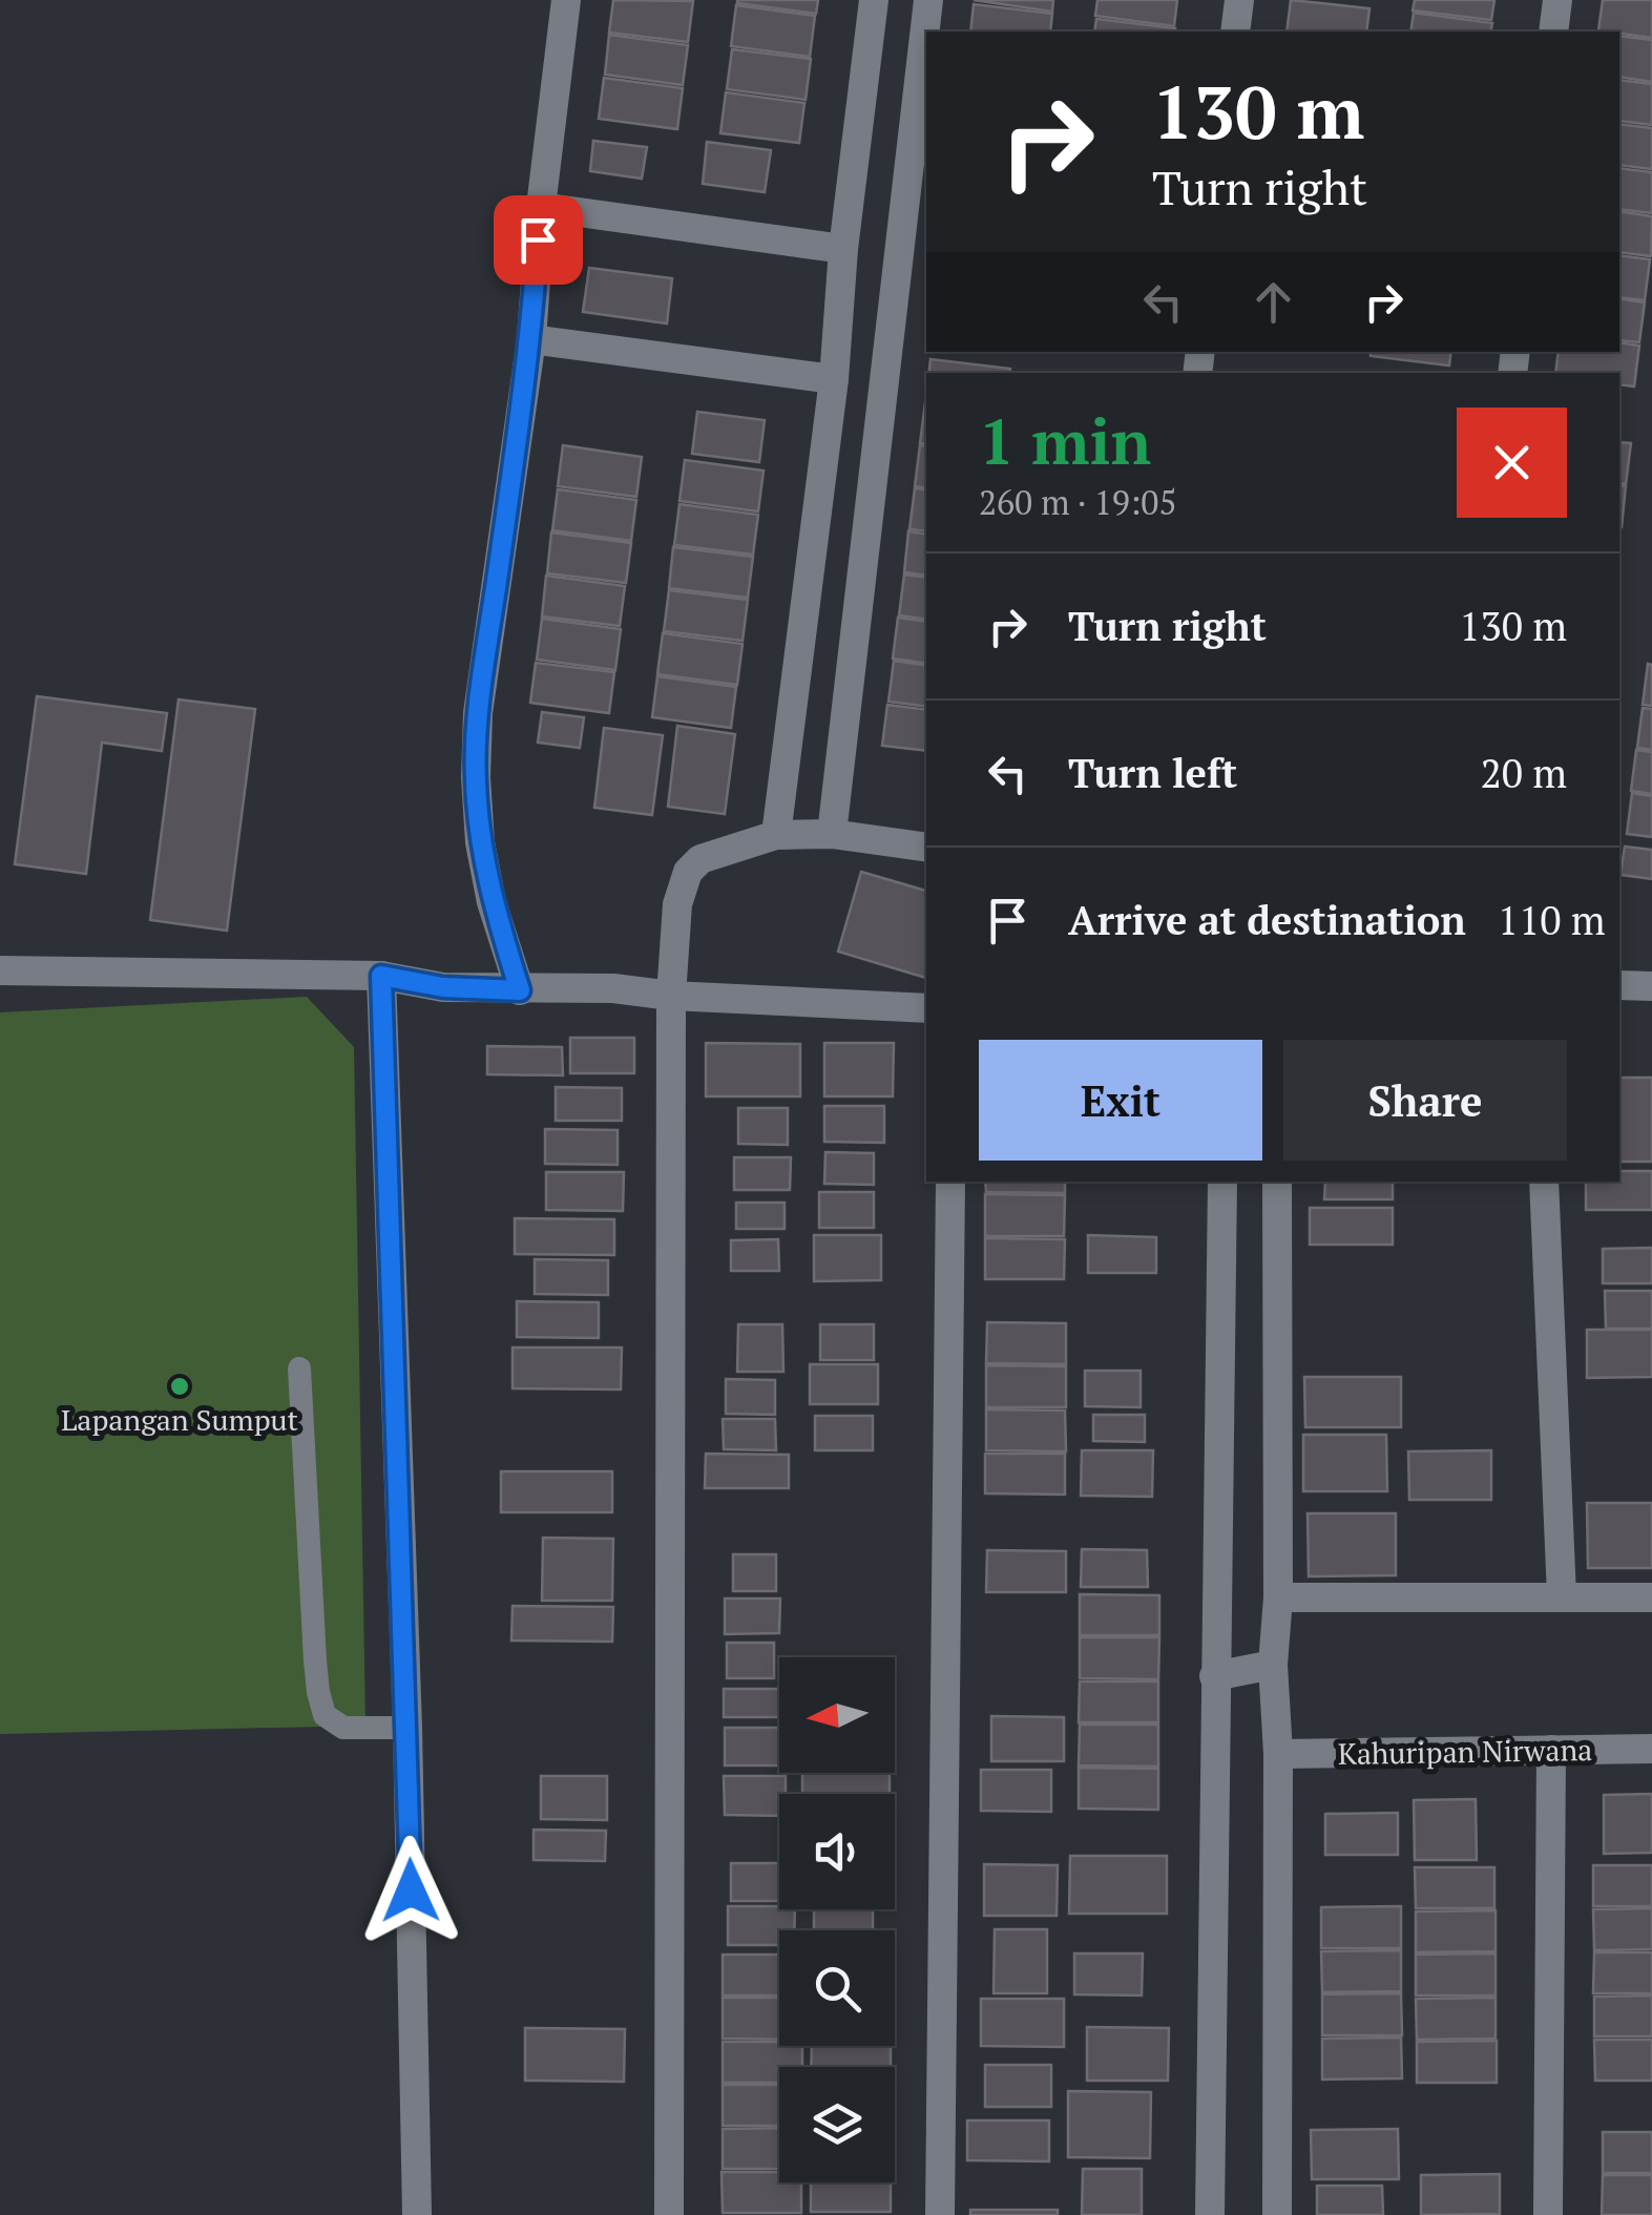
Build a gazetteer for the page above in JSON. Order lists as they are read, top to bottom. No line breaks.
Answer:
{"streets":{"street":["Kahuripan Nirwana"]},"places":["Lapangan Sumput"],"north":"left","page":{"turn":["130 m","Turn right"],"heading":["1 min","260 m · 19:05"],"list":[{"name":"Turn right","value":"130 m"},{"name":"Turn left","value":"20 m"},{"name":"Arrive at destination","value":"110 m"}],"buttons":["Exit","Share"]}}
